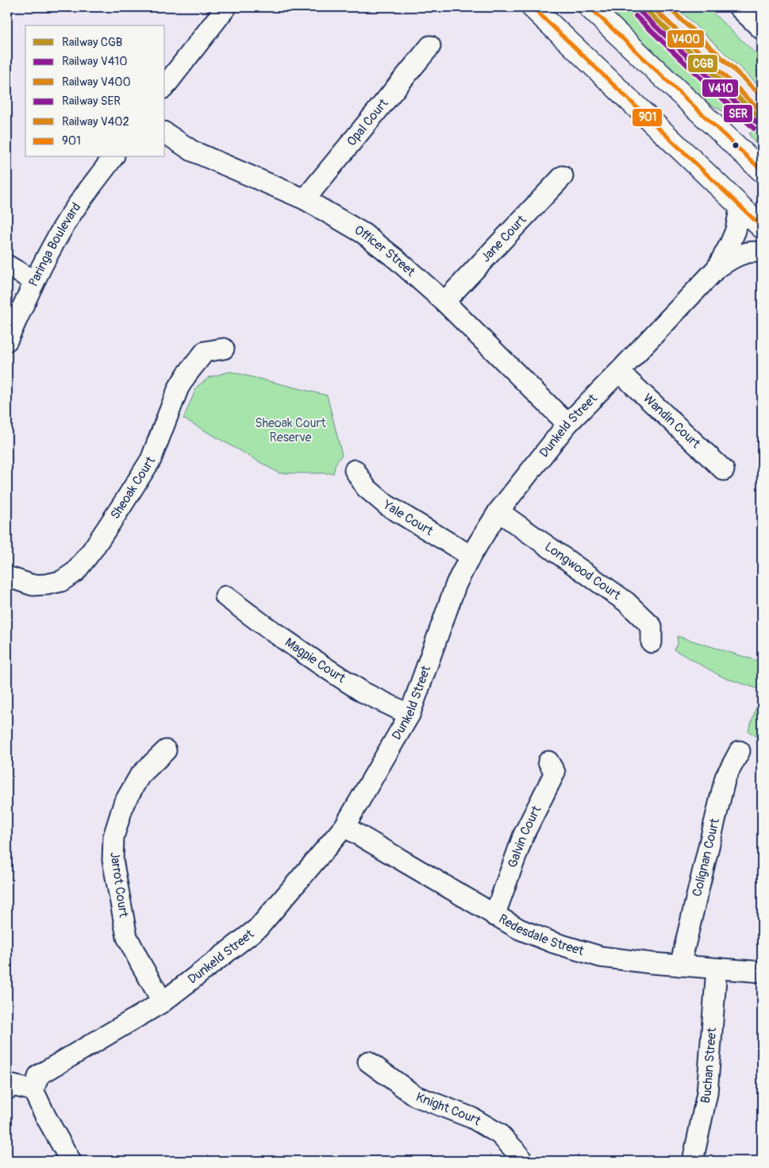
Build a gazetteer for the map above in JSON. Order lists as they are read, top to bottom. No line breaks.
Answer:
{"streets":{"street":["Opal Court","Jane Court","Paringa Boulevard","Officer Street","Wandin Court","Dunkeld Street","Sheoak Court","Yale Court","Longwood Court","Magpie Court","Galvin Court","Colignan Court","Jarrot Court","Redesdale Street","Buchan Street","Knight Court"]},"crossings":[["Opal Court","Officer Street"],["Jane Court","Officer Street"],["Officer Street","Dunkeld Street"],["Wandin Court","Dunkeld Street"],["Dunkeld Street","Yale Court"],["Dunkeld Street","Longwood Court"],["Dunkeld Street","Magpie Court"],["Dunkeld Street","Jarrot Court"],["Dunkeld Street","Redesdale Street"],["Galvin Court","Redesdale Street"],["Colignan Court","Redesdale Street"],["Redesdale Street","Buchan Street"]],"parks":["Sheoak Court Reserve"],"lines":["rail line CGB","rail line V400","rail line V402","transit line 901","rail line V410","rail line SER"],"legend":["Railway CGB","Railway V410","Railway V400","Railway SER","Railway V402","901"]}
